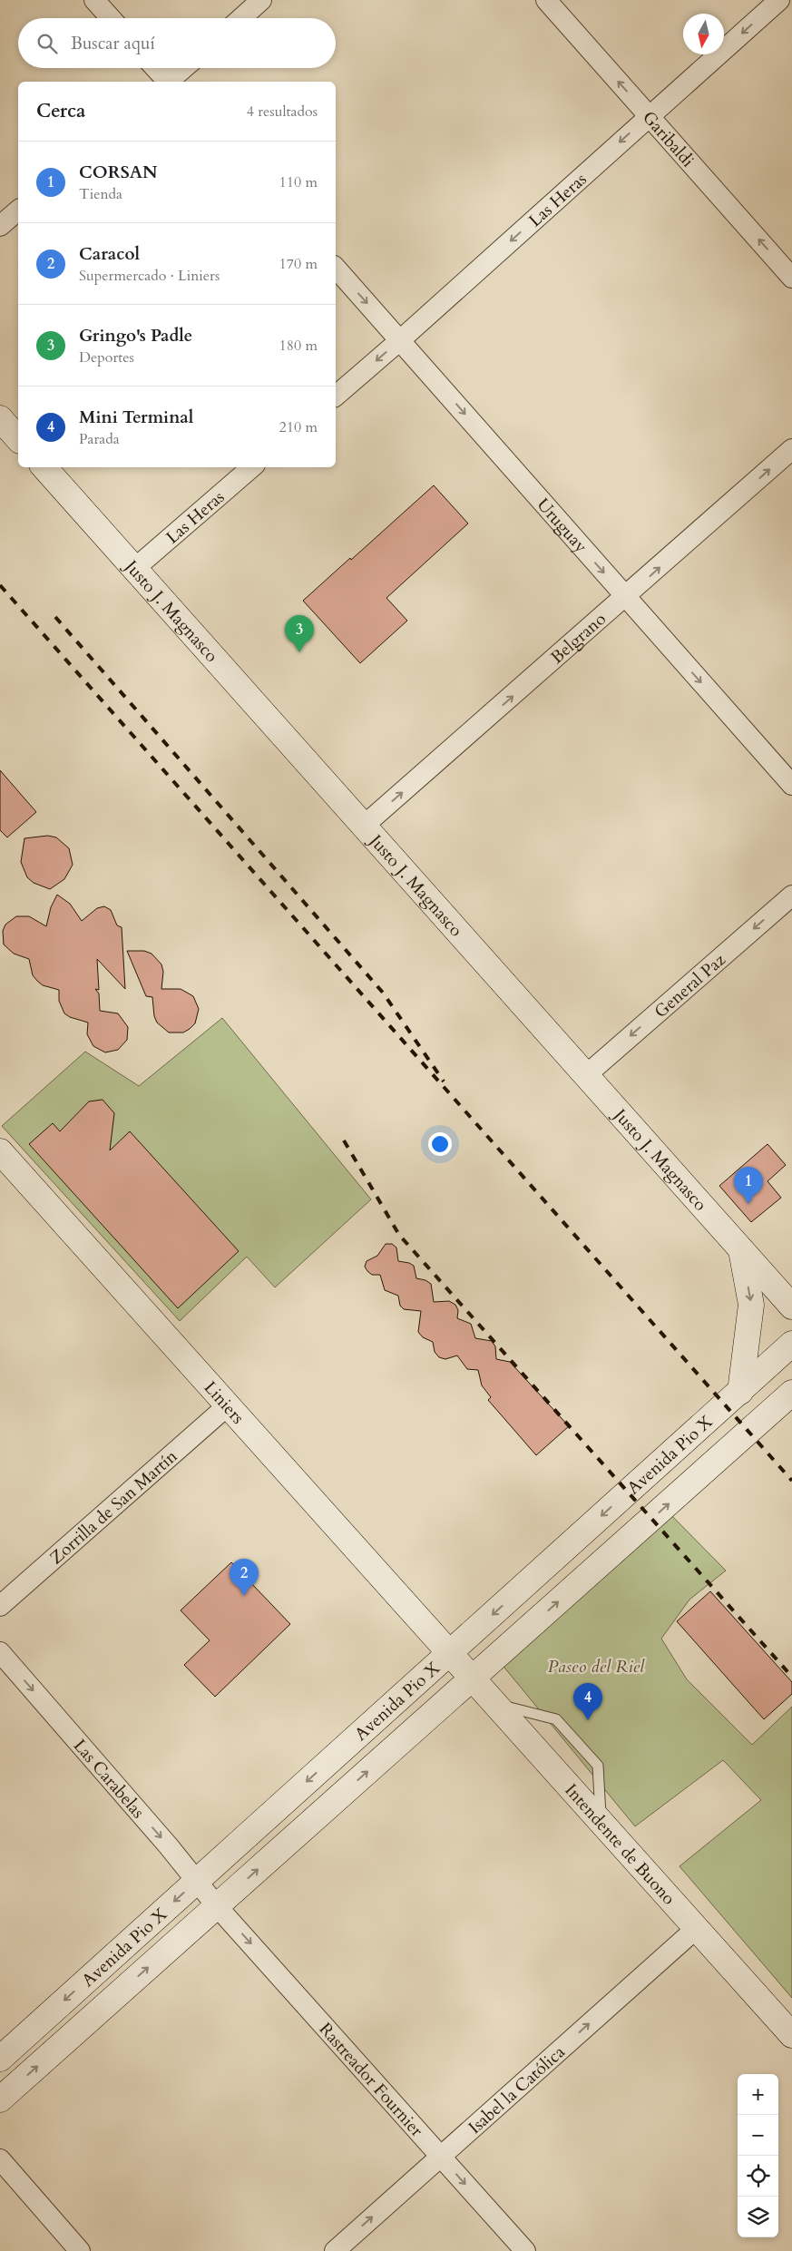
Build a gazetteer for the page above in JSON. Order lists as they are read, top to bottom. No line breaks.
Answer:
{"streets":{"main road":["Justo J. Magnasco","Liniers","Avenida Pio X","Intendente de Buono"],"street":["Garibaldi","Las Heras","Uruguay","Belgrano","General Paz","Zorrilla de San Martín","Las Carabelas","Rastreador Fournier","Isabel la Católica"]},"crossings":[["Garibaldi","Las Heras"],["Las Heras","Uruguay"],["Las Heras","Justo J. Magnasco"],["Uruguay","Belgrano"],["Justo J. Magnasco","Belgrano"],["Justo J. Magnasco","General Paz"],["Liniers","Avenida Pio X"],["Liniers","Zorrilla de San Martín"],["Liniers","Intendente de Buono"],["Avenida Pio X","Las Carabelas"],["Avenida Pio X","Intendente de Buono"],["Avenida Pio X","Rastreador Fournier"],["Las Carabelas","Rastreador Fournier"],["Intendente de Buono","Isabel la Católica"],["Rastreador Fournier","Isabel la Católica"]],"one_way":["Garibaldi","Las Heras","Uruguay","Belgrano","General Paz","Las Carabelas","Rastreador Fournier","Isabel la Católica"],"parks":["Paseo del Riel"],"north":"bottom","page":{"search":"Buscar aquí","heading":["Cerca","4 resultados"],"list":[{"mark":"1","name":"CORSAN","note":"Tienda","value":"110 m"},{"mark":"2","name":"Caracol","note":"Supermercado · Liniers","value":"170 m"},{"mark":"3","name":"Gringo's Padle","note":"Deportes","value":"180 m"},{"mark":"4","name":"Mini Terminal","note":"Parada","value":"210 m"}],"pins":["3","1","2","4"],"map_buttons":["+","−"]}}
